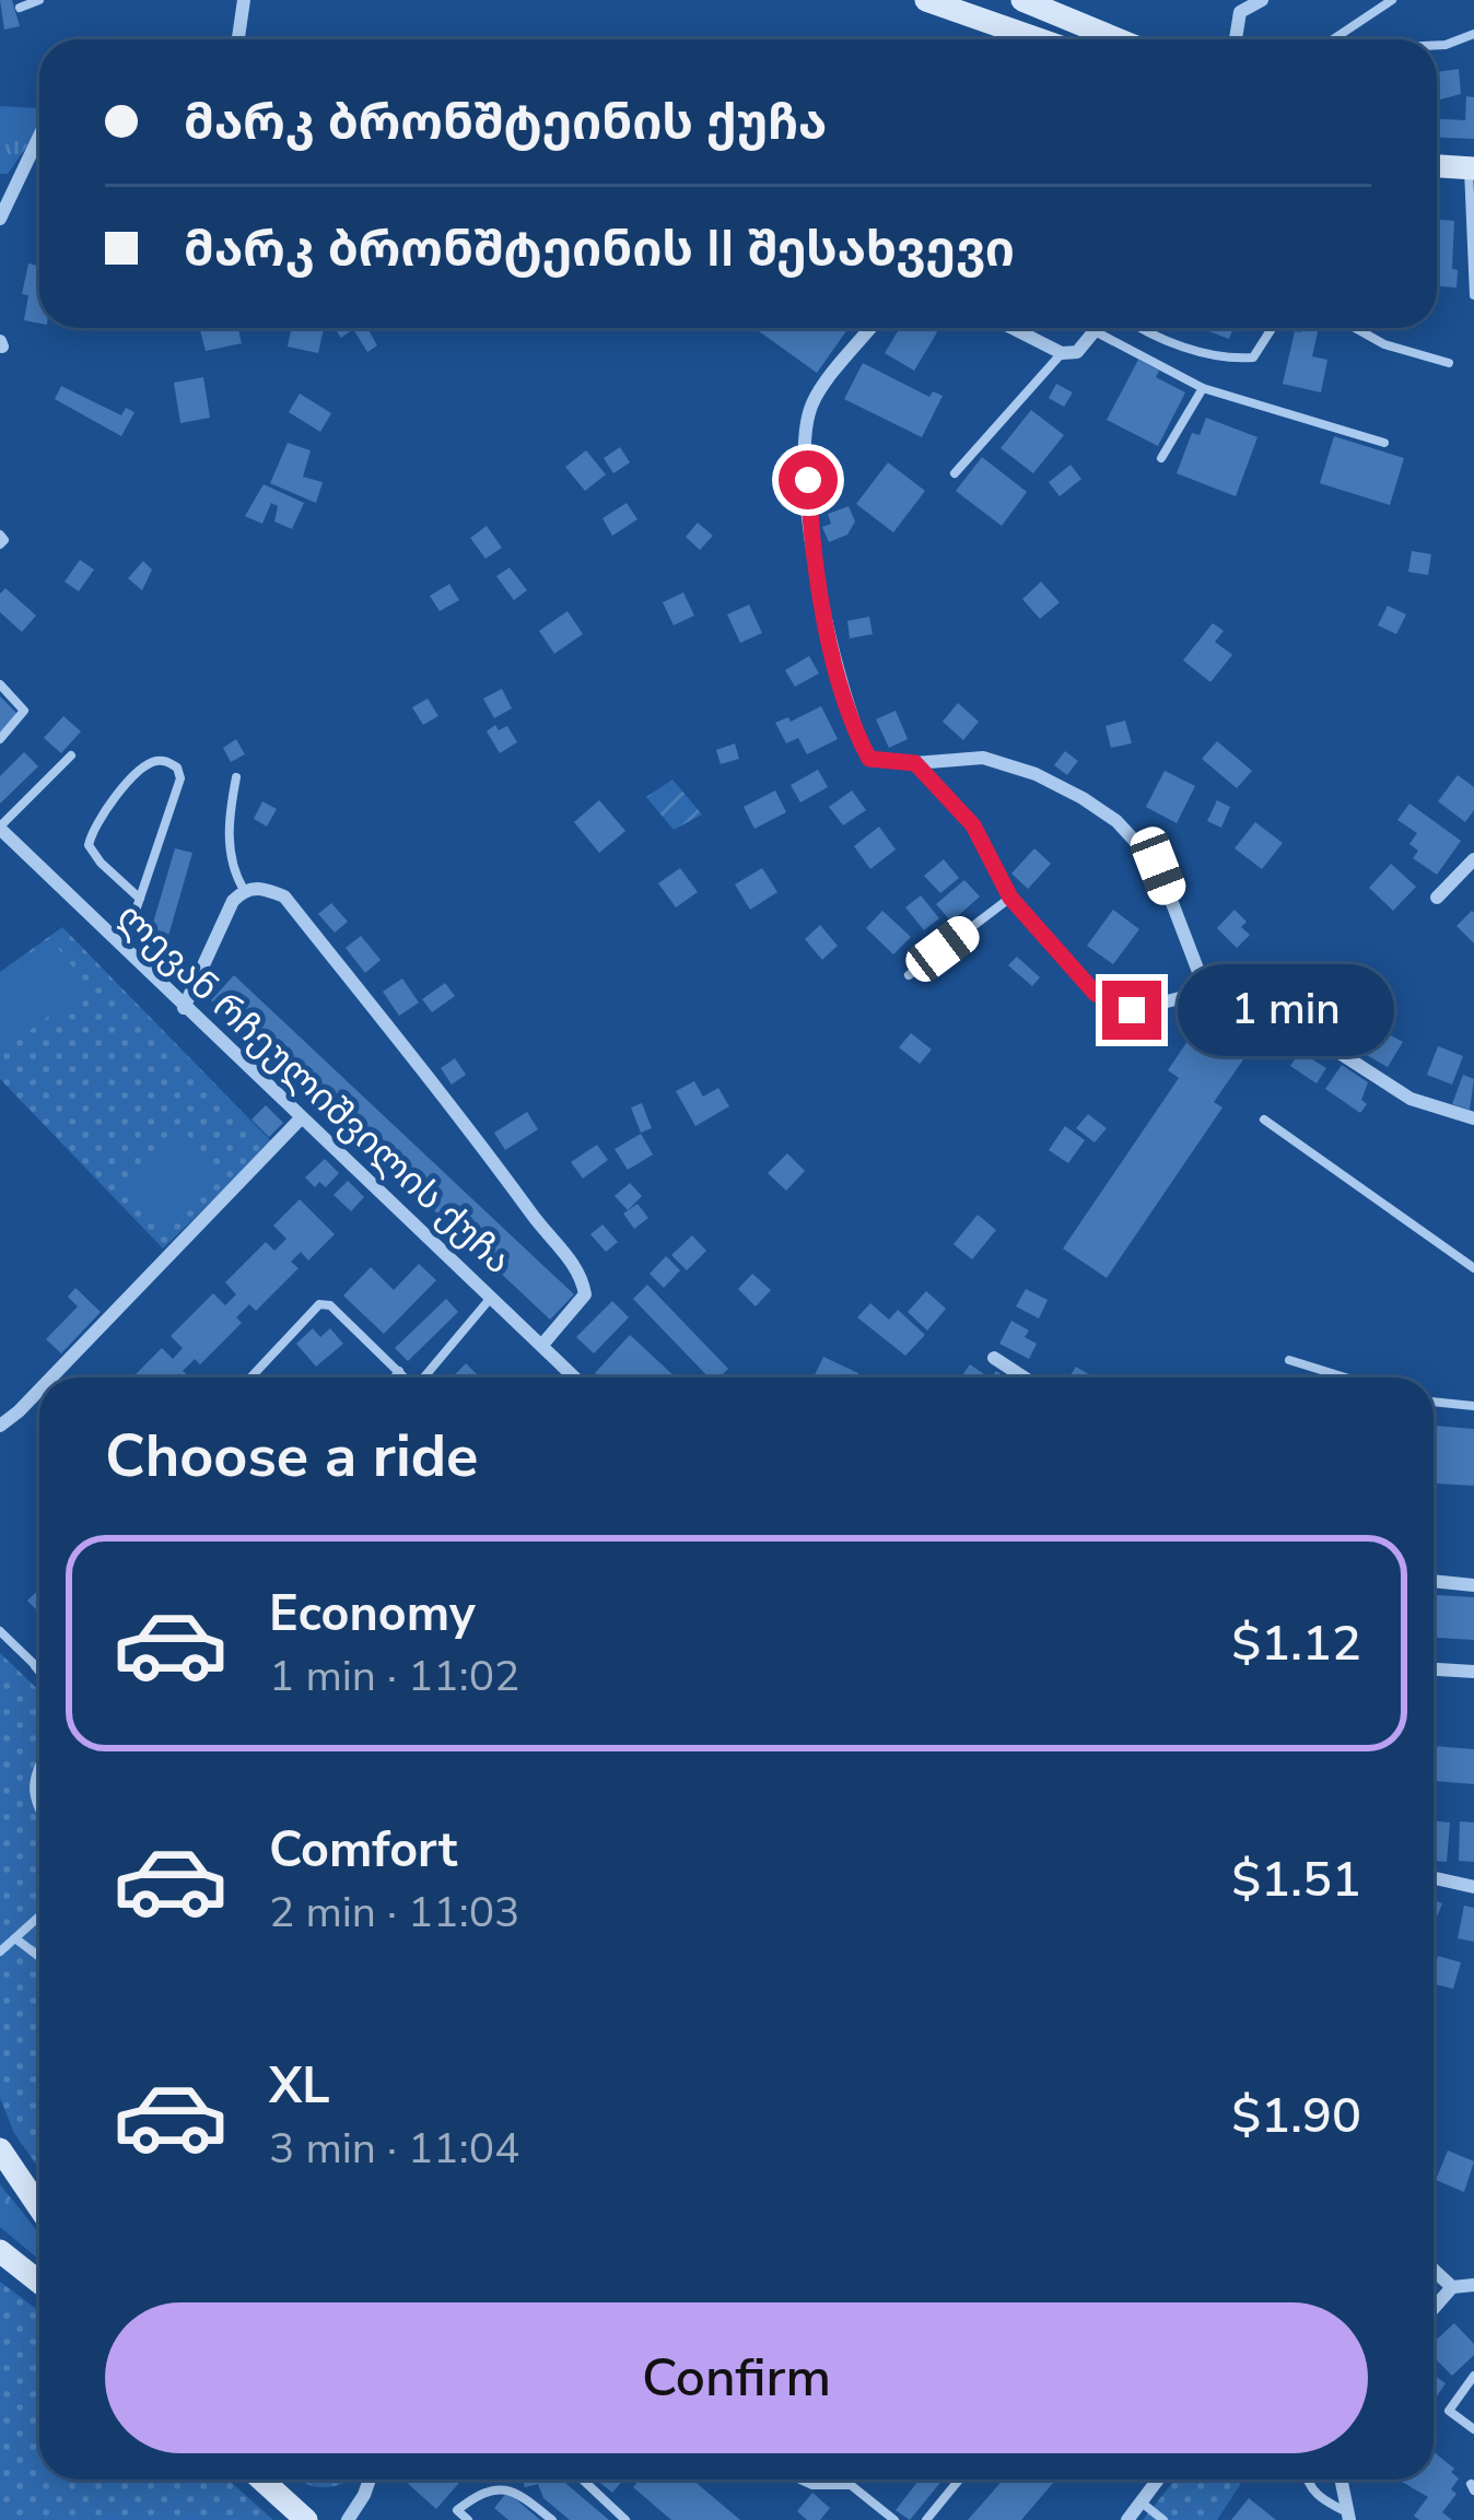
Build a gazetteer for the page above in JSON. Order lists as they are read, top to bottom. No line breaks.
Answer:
{"streets":{"street":["ლევან რჩეულიშვილის ქუჩა"]},"page":{"banner":["მარკ ბრონშტეინის ქუჩა","მარკ ბრონშტეინის II შესახვევი"],"bubble":"1 min","heading":"Choose a ride","list":[{"name":"Economy","note":"1 min · 11:02","value":"$1.12"},{"name":"Comfort","note":"2 min · 11:03","value":"$1.51"},{"name":"XL","note":"3 min · 11:04","value":"$1.90"}],"buttons":"Confirm"}}
